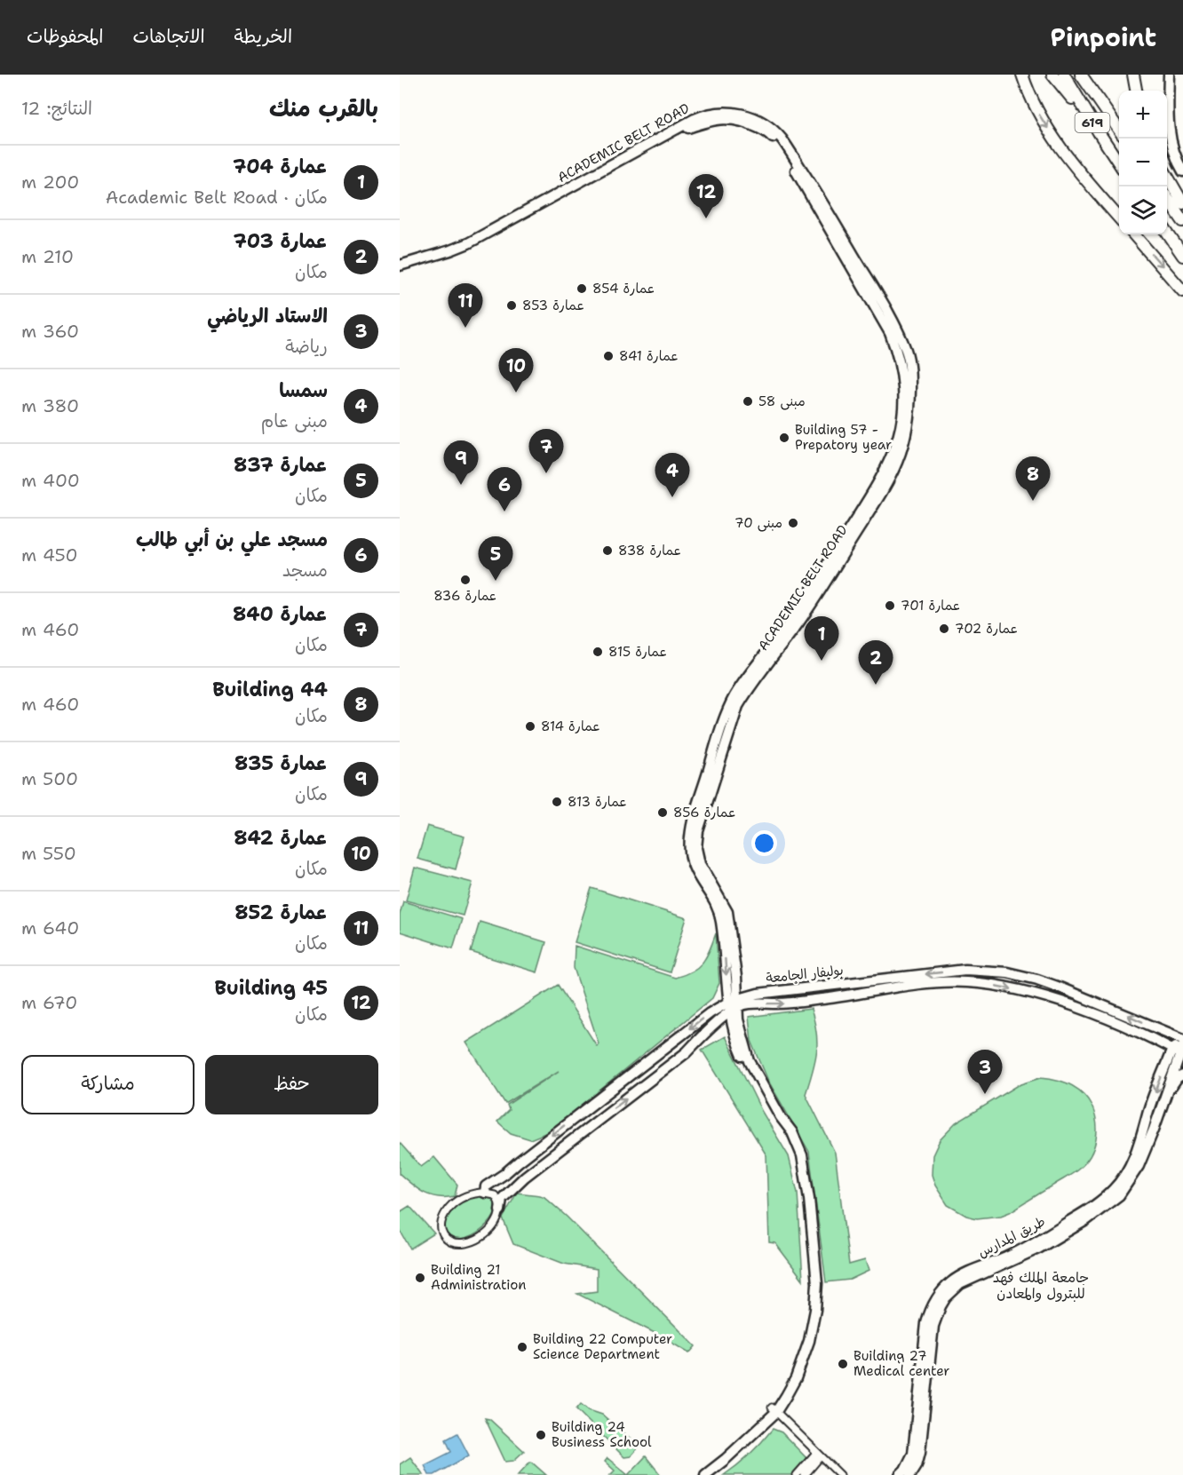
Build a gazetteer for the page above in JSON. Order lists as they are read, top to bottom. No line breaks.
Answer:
{"streets":{"highway":["619"],"street":["ACADEMIC BELT ROAD","بوليفار الجامعة","طريق المدارس"]},"crossings":[["ACADEMIC BELT ROAD","بوليفار الجامعة"],["بوليفار الجامعة","طريق المدارس"]],"districts":["جامعة الملك فهد للبترول والمعادن"],"places":["عمارة 854","عمارة 853","عمارة 841","مبنى 58","Building 57 - Prepatory year","مبنى 70","عمارة 838","عمارة 836","عمارة 701","عمارة 702","عمارة 815","عمارة 814","عمارة 813","عمارة 856","Building 21 Administration","Building 22 Computer Science Department","Building 27 Medical center","Building 24 Business School"],"page":{"header":"Pinpoint","nav":["الخريطة","الاتجاهات","المحفوظات"],"heading":["بالقرب منك","النتائج: 12"],"map_buttons":["+","−"],"list":[{"mark":"1","name":"عمارة 704","note":"مكان · Academic Belt Road","value":"200 m"},{"mark":"2","name":"عمارة 703","note":"مكان","value":"210 m"},{"mark":"3","name":"الاستاد الرياضي","note":"رياضة","value":"360 m"},{"mark":"4","name":"سمسا","note":"مبنى عام","value":"380 m"},{"mark":"5","name":"عمارة 837","note":"مكان","value":"400 m"},{"mark":"6","name":"مسجد علي بن أبي طالب","note":"مسجد","value":"450 m"},{"mark":"7","name":"عمارة 840","note":"مكان","value":"460 m"},{"mark":"8","name":"Building 44","note":"مكان","value":"460 m"},{"mark":"9","name":"عمارة 835","note":"مكان","value":"500 m"},{"mark":"10","name":"عمارة 842","note":"مكان","value":"550 m"},{"mark":"11","name":"عمارة 852","note":"مكان","value":"640 m"},{"mark":"12","name":"Building 45","note":"مكان","value":"670 m"}],"pins":["12","11","10","7","9","4","8","6","5","1","2","3"],"buttons":["حفظ","مشاركة"]}}
